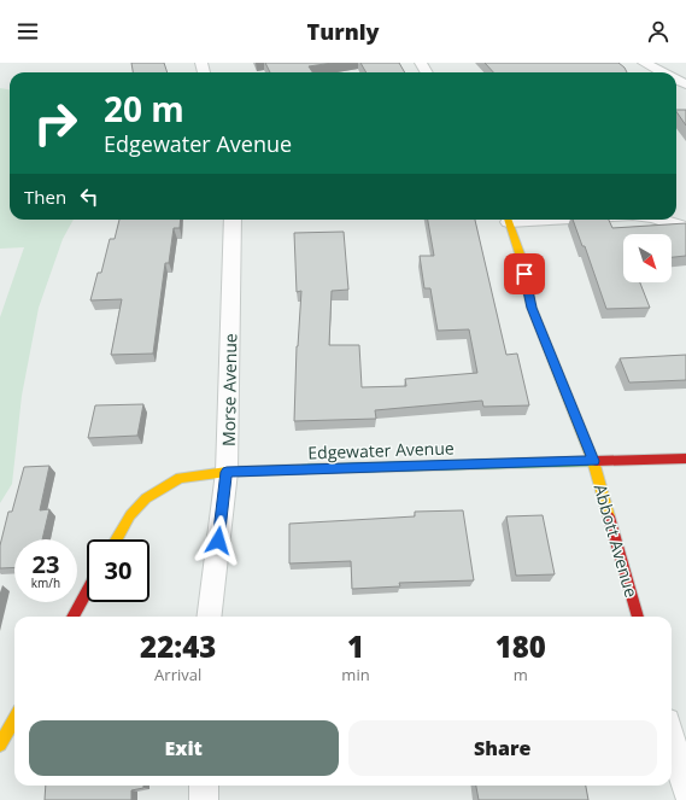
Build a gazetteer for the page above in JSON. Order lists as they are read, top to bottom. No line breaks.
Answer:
{"streets":{"street":["Morse Avenue","Edgewater Avenue","Abbott Avenue"]},"crossings":[["Morse Avenue","Edgewater Avenue"],["Edgewater Avenue","Abbott Avenue"]],"north":"bottom right","page":{"header":"Turnly","turn":["20 m","Edgewater Avenue"],"then":"Then","speed":"23 km/h","limit":"30","eta":["22:43","Arrival","1","min","180","m"],"buttons":["Exit","Share"]}}
